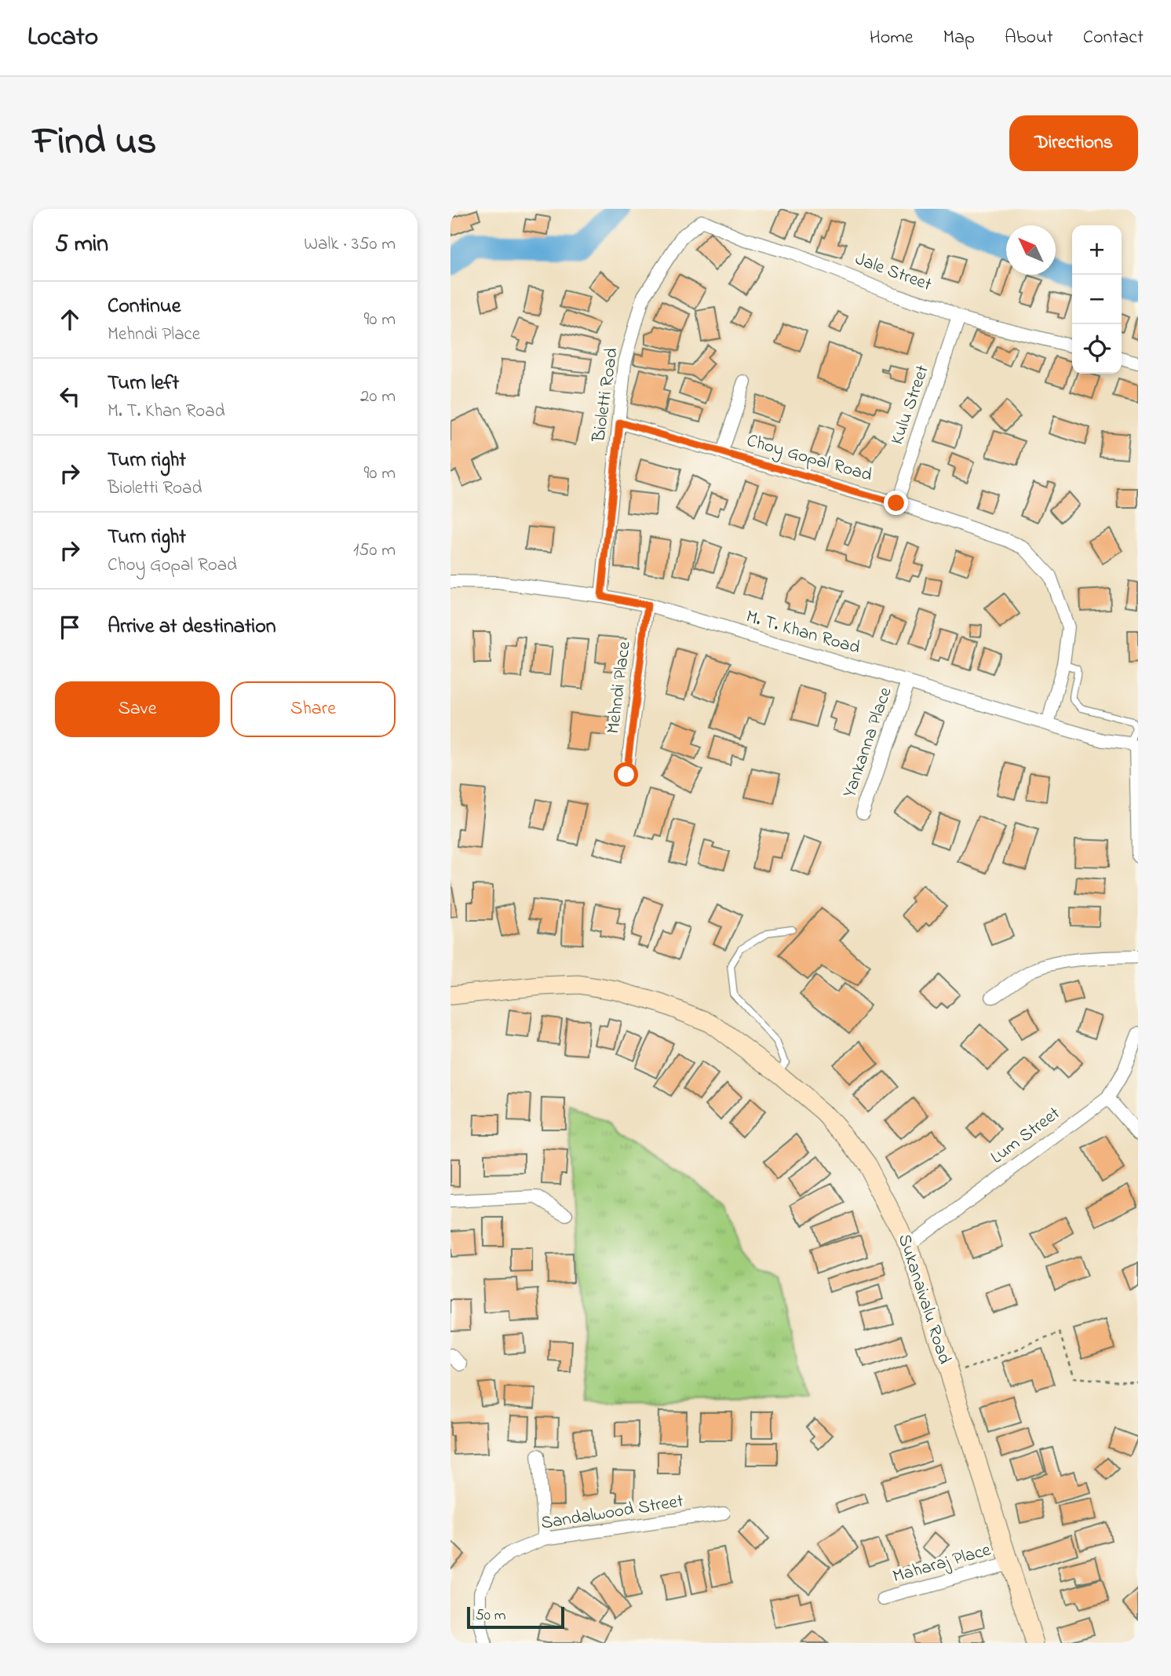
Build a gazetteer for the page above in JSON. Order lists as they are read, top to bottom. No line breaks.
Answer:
{"streets":{"main road":["Sukanaivalu Road"],"street":["Jale Street","Bioletti Road","Kulu Street","Choy Gopal Road","M. T. Khan Road","Mehndi Place","Yankanna Place","Lum Street","Sandalwood Street","Maharaj Place"]},"crossings":[["Jale Street","Bioletti Road"],["Jale Street","Kulu Street"],["Bioletti Road","Choy Gopal Road"],["Bioletti Road","M. T. Khan Road"],["Kulu Street","Choy Gopal Road"],["Choy Gopal Road","M. T. Khan Road"],["M. T. Khan Road","Mehndi Place"],["M. T. Khan Road","Yankanna Place"],["Lum Street","Sukanaivalu Road"],["Sukanaivalu Road","Maharaj Place"]],"scale_bar":"50 m","north":"top left","page":{"header":"Locato","nav":["Home","Map","About","Contact"],"title":"Find us","buttons":["Directions",["Save","Share"]],"heading":["5 min","Walk · 350 m"],"map_buttons":["+","−"],"list":[["Continue","Mehndi Place","90 m"],["Turn left","M. T. Khan Road","20 m"],["Turn right","Bioletti Road","90 m"],["Turn right","Choy Gopal Road","150 m"],"Arrive at destination"],"scale":"50 m"}}
